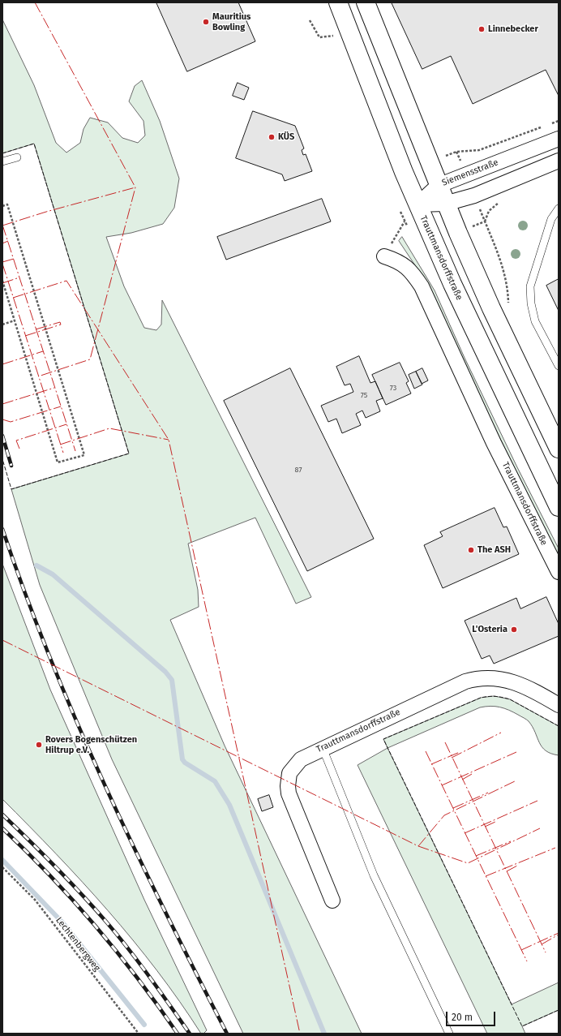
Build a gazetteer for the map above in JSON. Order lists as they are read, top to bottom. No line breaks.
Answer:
{"streets":{"main road":["Trauttmansdorffstraße"],"street":["Siemensstraße"],"path":["Lechtenbergweg"]},"crossings":[["Siemensstraße","Trauttmansdorffstraße"]],"places":["Mauritius Bowling","Linnebecker","KÜS","The ASH","L'Osteria","Rovers Bogenschützen Hiltrup e.V."],"house_numbers":["73","75","87"],"scale_bar":"20 m"}
